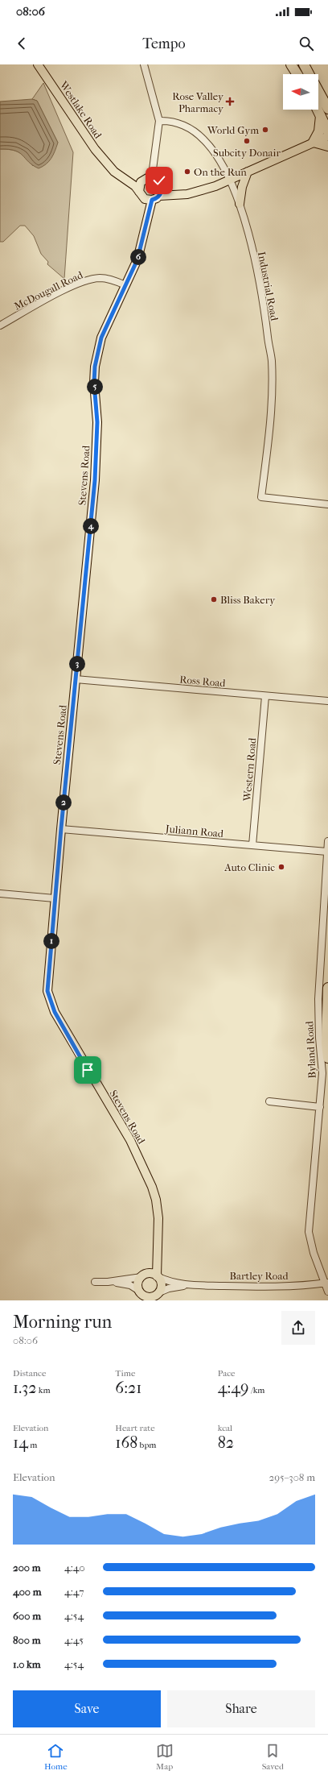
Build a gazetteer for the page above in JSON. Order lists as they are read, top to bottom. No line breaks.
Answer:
{"streets":{"main road":["Westlake Road","Stevens Road"],"street":["Industrial Road","McDougall Road","Ross Road","Western Road","Juliann Road","Byland Road","Bartley Road"]},"crossings":[["Westlake Road","Stevens Road"],["McDougall Road","Stevens Road"],["Stevens Road","Ross Road"],["Stevens Road","Juliann Road"],["Stevens Road","Bartley Road"],["Ross Road","Western Road"],["Western Road","Juliann Road"],["Juliann Road","Byland Road"],["Byland Road","Bartley Road"]],"places":{"health":["Rose Valley Pharmacy"],"other":["World Gym","Subcity Donair","On the Run","Bliss Bakery","Auto Clinic"]},"north":"left","page":{"status":"08:06","header":"Tempo","pins":["6","5","4","3","2","1"],"heading":["Morning run","08:06"],"stats":[["Distance","1.32 km"],["Time","6:21"],["Pace","4:49 /km"],["Elevation","14 m"],["Heart rate","168 bpm"],["kcal","82"]],"chart":["Elevation","295–308 m"],"list":[{"name":"200 m","note":"4:40"},{"name":"400 m","note":"4:47"},{"name":"600 m","note":"4:54"},{"name":"800 m","note":"4:45"},{"name":"1.0 km","note":"4:54"}],"buttons":["Save","Share"],"tabs":["Home","Map","Saved"]}}
